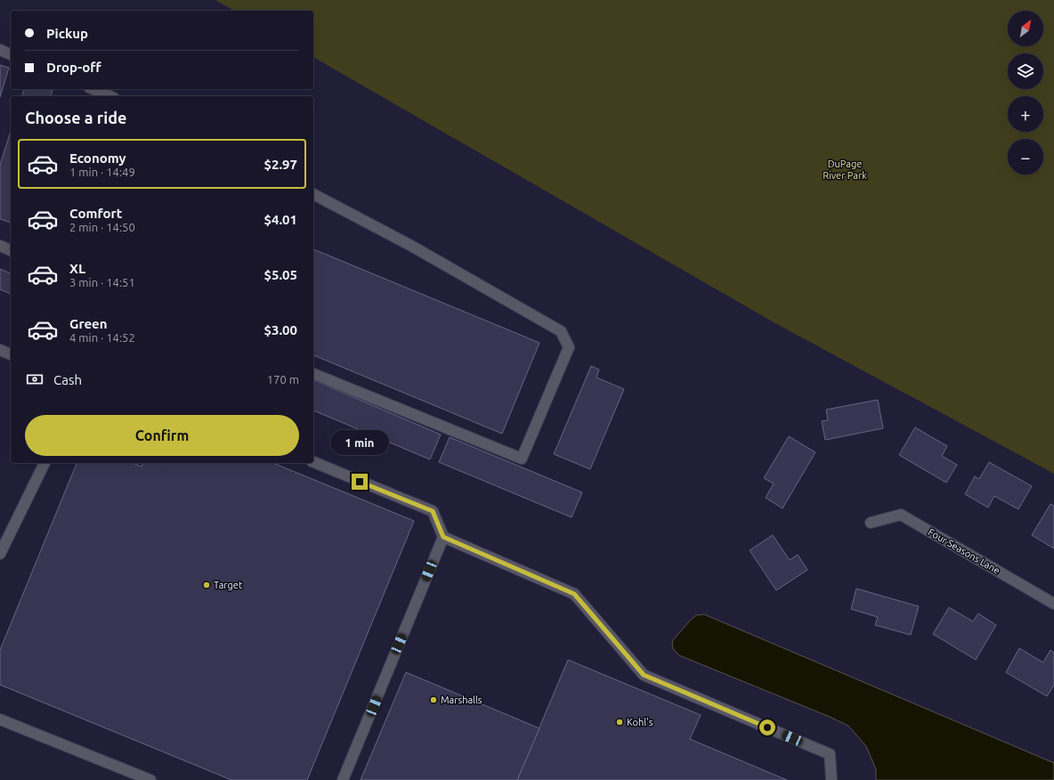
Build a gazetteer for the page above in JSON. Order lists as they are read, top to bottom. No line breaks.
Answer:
{"streets":{"street":["Four Seasons Lane"]},"parks":["DuPage River Park"],"places":["Target","Marshalls","Kohl's"],"north":"top right","page":{"map_buttons":["+","−"],"banner":["Pickup","Drop-off"],"heading":"Choose a ride","list":[{"name":"Economy","note":"1 min · 14:49","value":"$2.97"},{"name":"Comfort","note":"2 min · 14:50","value":"$4.01"},{"name":"XL","note":"3 min · 14:51","value":"$5.05"},{"name":"Green","note":"4 min · 14:52","value":"$3.00"}],"pay":["Cash","170 m"],"buttons":"Confirm","bubble":"1 min"}}
